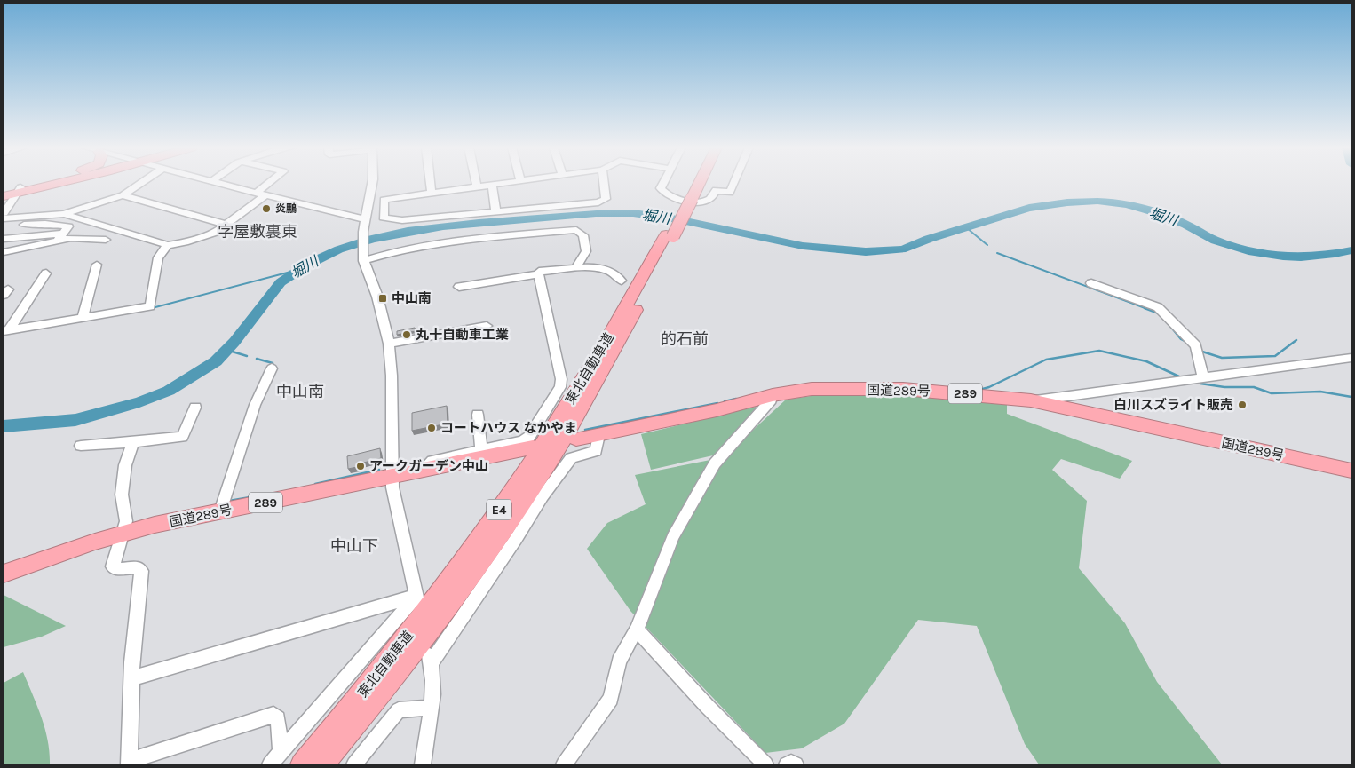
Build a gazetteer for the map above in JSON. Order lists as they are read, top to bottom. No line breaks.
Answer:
{"streets":{"highway":["東北自動車道","国道289号","289","E4"]},"districts":["字屋敷裏東","的石前","中山南","中山下"],"water":["堀川"],"places":{"other":["炎鵬","丸十自動車工業","白川スズライト販売","コートハウス なかやま","アークガーデン中山"],"transit":["中山南"]}}
